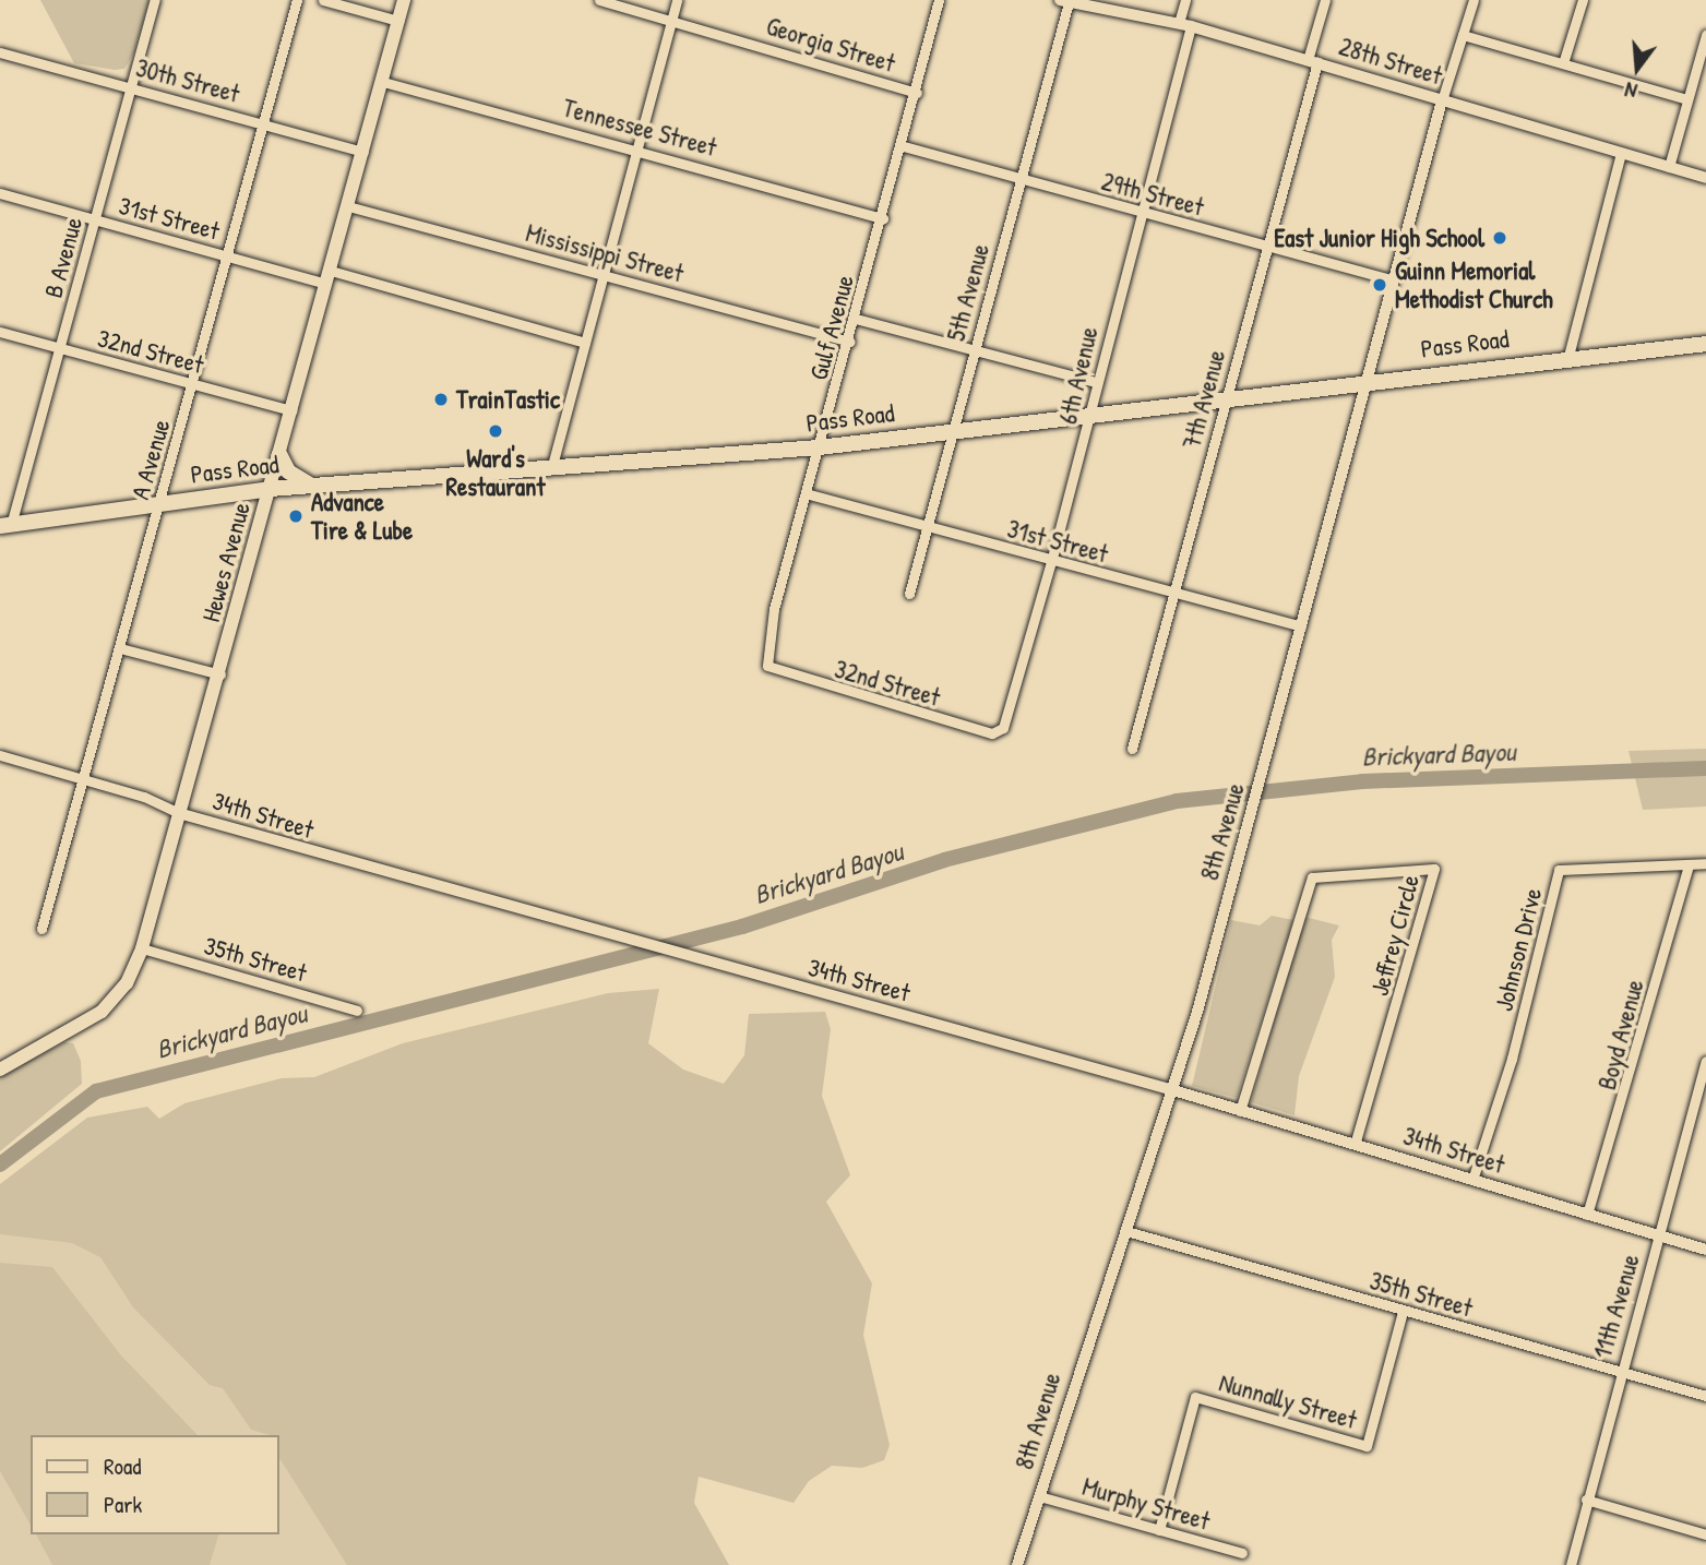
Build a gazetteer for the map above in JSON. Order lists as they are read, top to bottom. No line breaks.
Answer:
{"streets":{"main road":["Pass Road","Hewes Avenue"],"street":["Georgia Street","28th Street","30th Street","Tennessee Street","29th Street","31st Street","Mississippi Street","B Avenue","5th Avenue","Gulf Avenue","32nd Street","6th Avenue","7th Avenue","A Avenue","34th Street","8th Avenue","Jeffrey Circle","Johnson Drive","35th Street","Boyd Avenue","11th Avenue","Nunnally Street","Murphy Street"]},"crossings":[["Georgia Street","Gulf Avenue"],["28th Street","5th Avenue"],["28th Street","6th Avenue"],["28th Street","7th Avenue"],["28th Street","8th Avenue"],["30th Street","B Avenue"],["30th Street","A Avenue"],["30th Street","Hewes Avenue"],["Tennessee Street","Gulf Avenue"],["Tennessee Street","Hewes Avenue"],["29th Street","5th Avenue"],["29th Street","Gulf Avenue"],["29th Street","6th Avenue"],["29th Street","7th Avenue"],["29th Street","8th Avenue"],["31st Street","B Avenue"],["31st Street","5th Avenue"],["31st Street","Gulf Avenue"],["31st Street","6th Avenue"],["31st Street","7th Avenue"],["31st Street","A Avenue"],["31st Street","Hewes Avenue"],["31st Street","8th Avenue"],["Mississippi Street","Gulf Avenue"],["Mississippi Street","Hewes Avenue"],["B Avenue","Pass Road"],["B Avenue","32nd Street"],["5th Avenue","Pass Road"],["Gulf Avenue","Pass Road"],["Gulf Avenue","32nd Street"],["Pass Road","6th Avenue"],["Pass Road","7th Avenue"],["Pass Road","A Avenue"],["Pass Road","Hewes Avenue"],["Pass Road","8th Avenue"],["32nd Street","6th Avenue"],["32nd Street","A Avenue"],["32nd Street","Hewes Avenue"],["A Avenue","34th Street"],["Hewes Avenue","34th Street"],["Hewes Avenue","35th Street"],["34th Street","8th Avenue"],["34th Street","Jeffrey Circle"],["34th Street","Johnson Drive"],["34th Street","Boyd Avenue"],["34th Street","11th Avenue"],["8th Avenue","35th Street"],["8th Avenue","Murphy Street"],["Johnson Drive","Boyd Avenue"],["35th Street","11th Avenue"],["35th Street","Nunnally Street"],["Nunnally Street","Murphy Street"]],"water":["Brickyard Bayou"],"places":["East Junior High School","Guinn Memorial Methodist Church","TrainTastic","Ward's Restaurant","Advance Tire & Lube"],"legend":["Road","Park"],"north":"bottom"}
